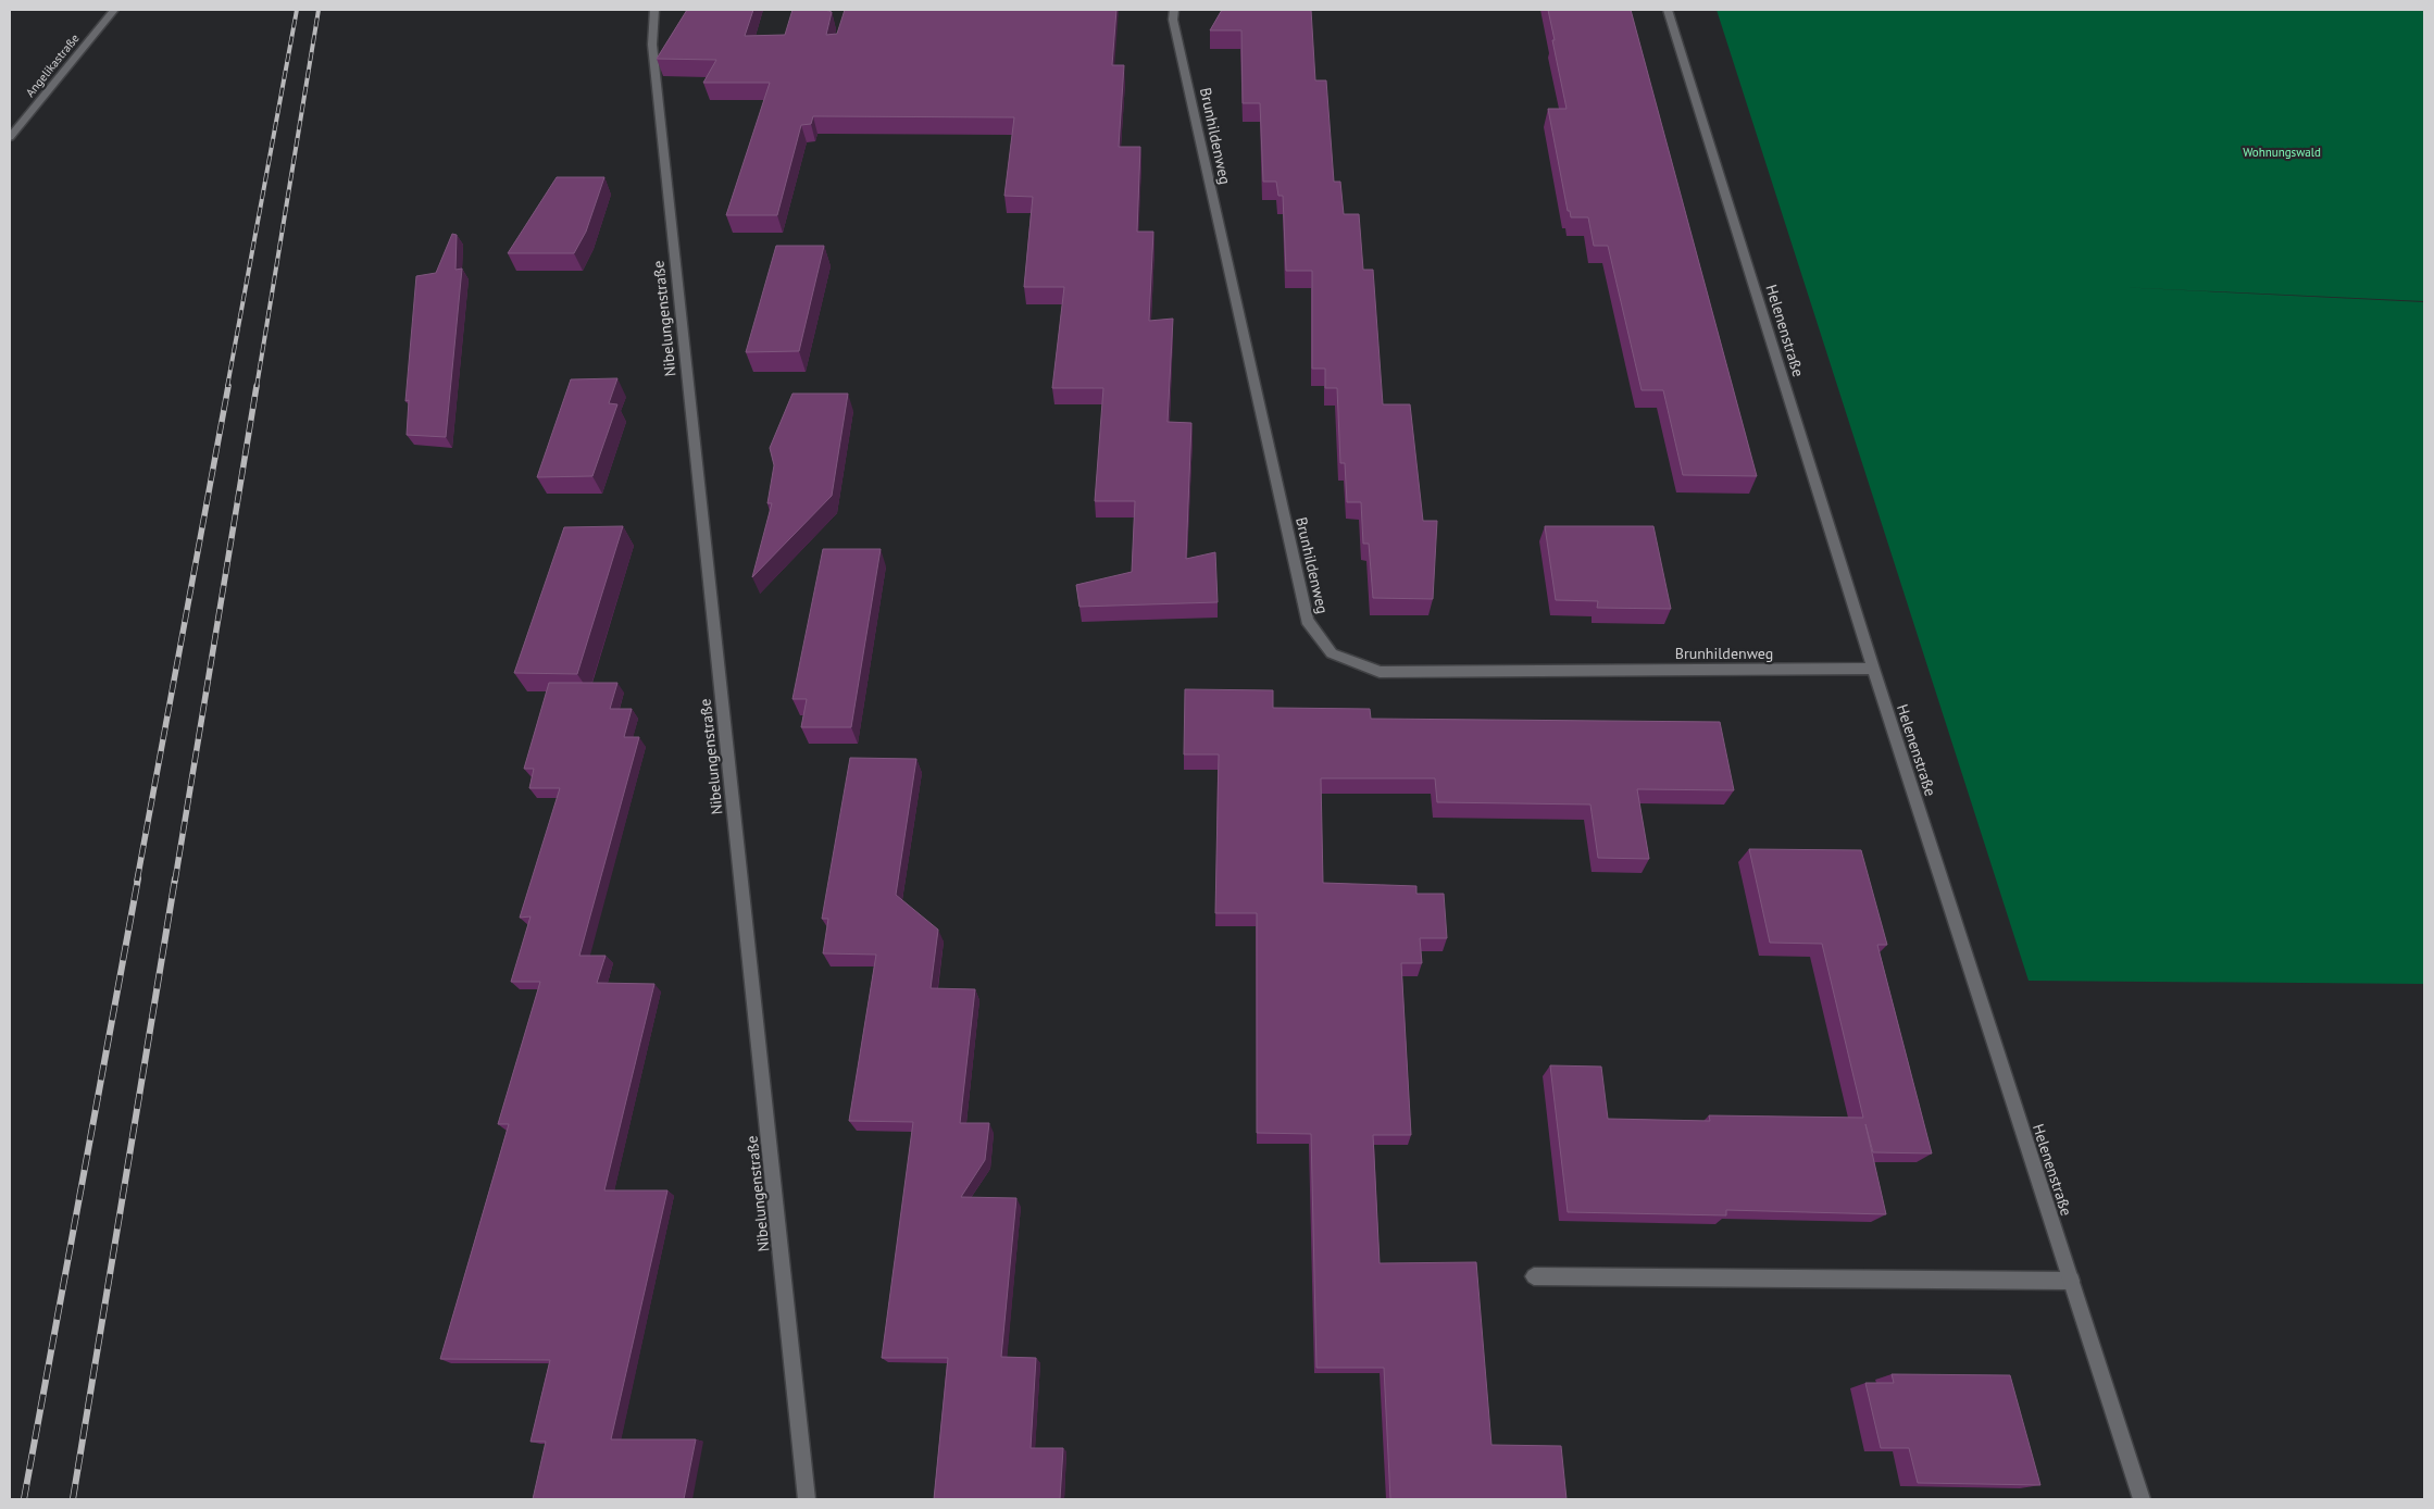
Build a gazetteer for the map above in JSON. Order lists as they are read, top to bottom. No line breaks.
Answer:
{"streets":{"street":["Angelikastraße","Brunhildenweg","Nibelungenstraße","Helenenstraße"]},"crossings":[["Brunhildenweg","Helenenstraße"]],"parks":["Wohnungswald"]}
